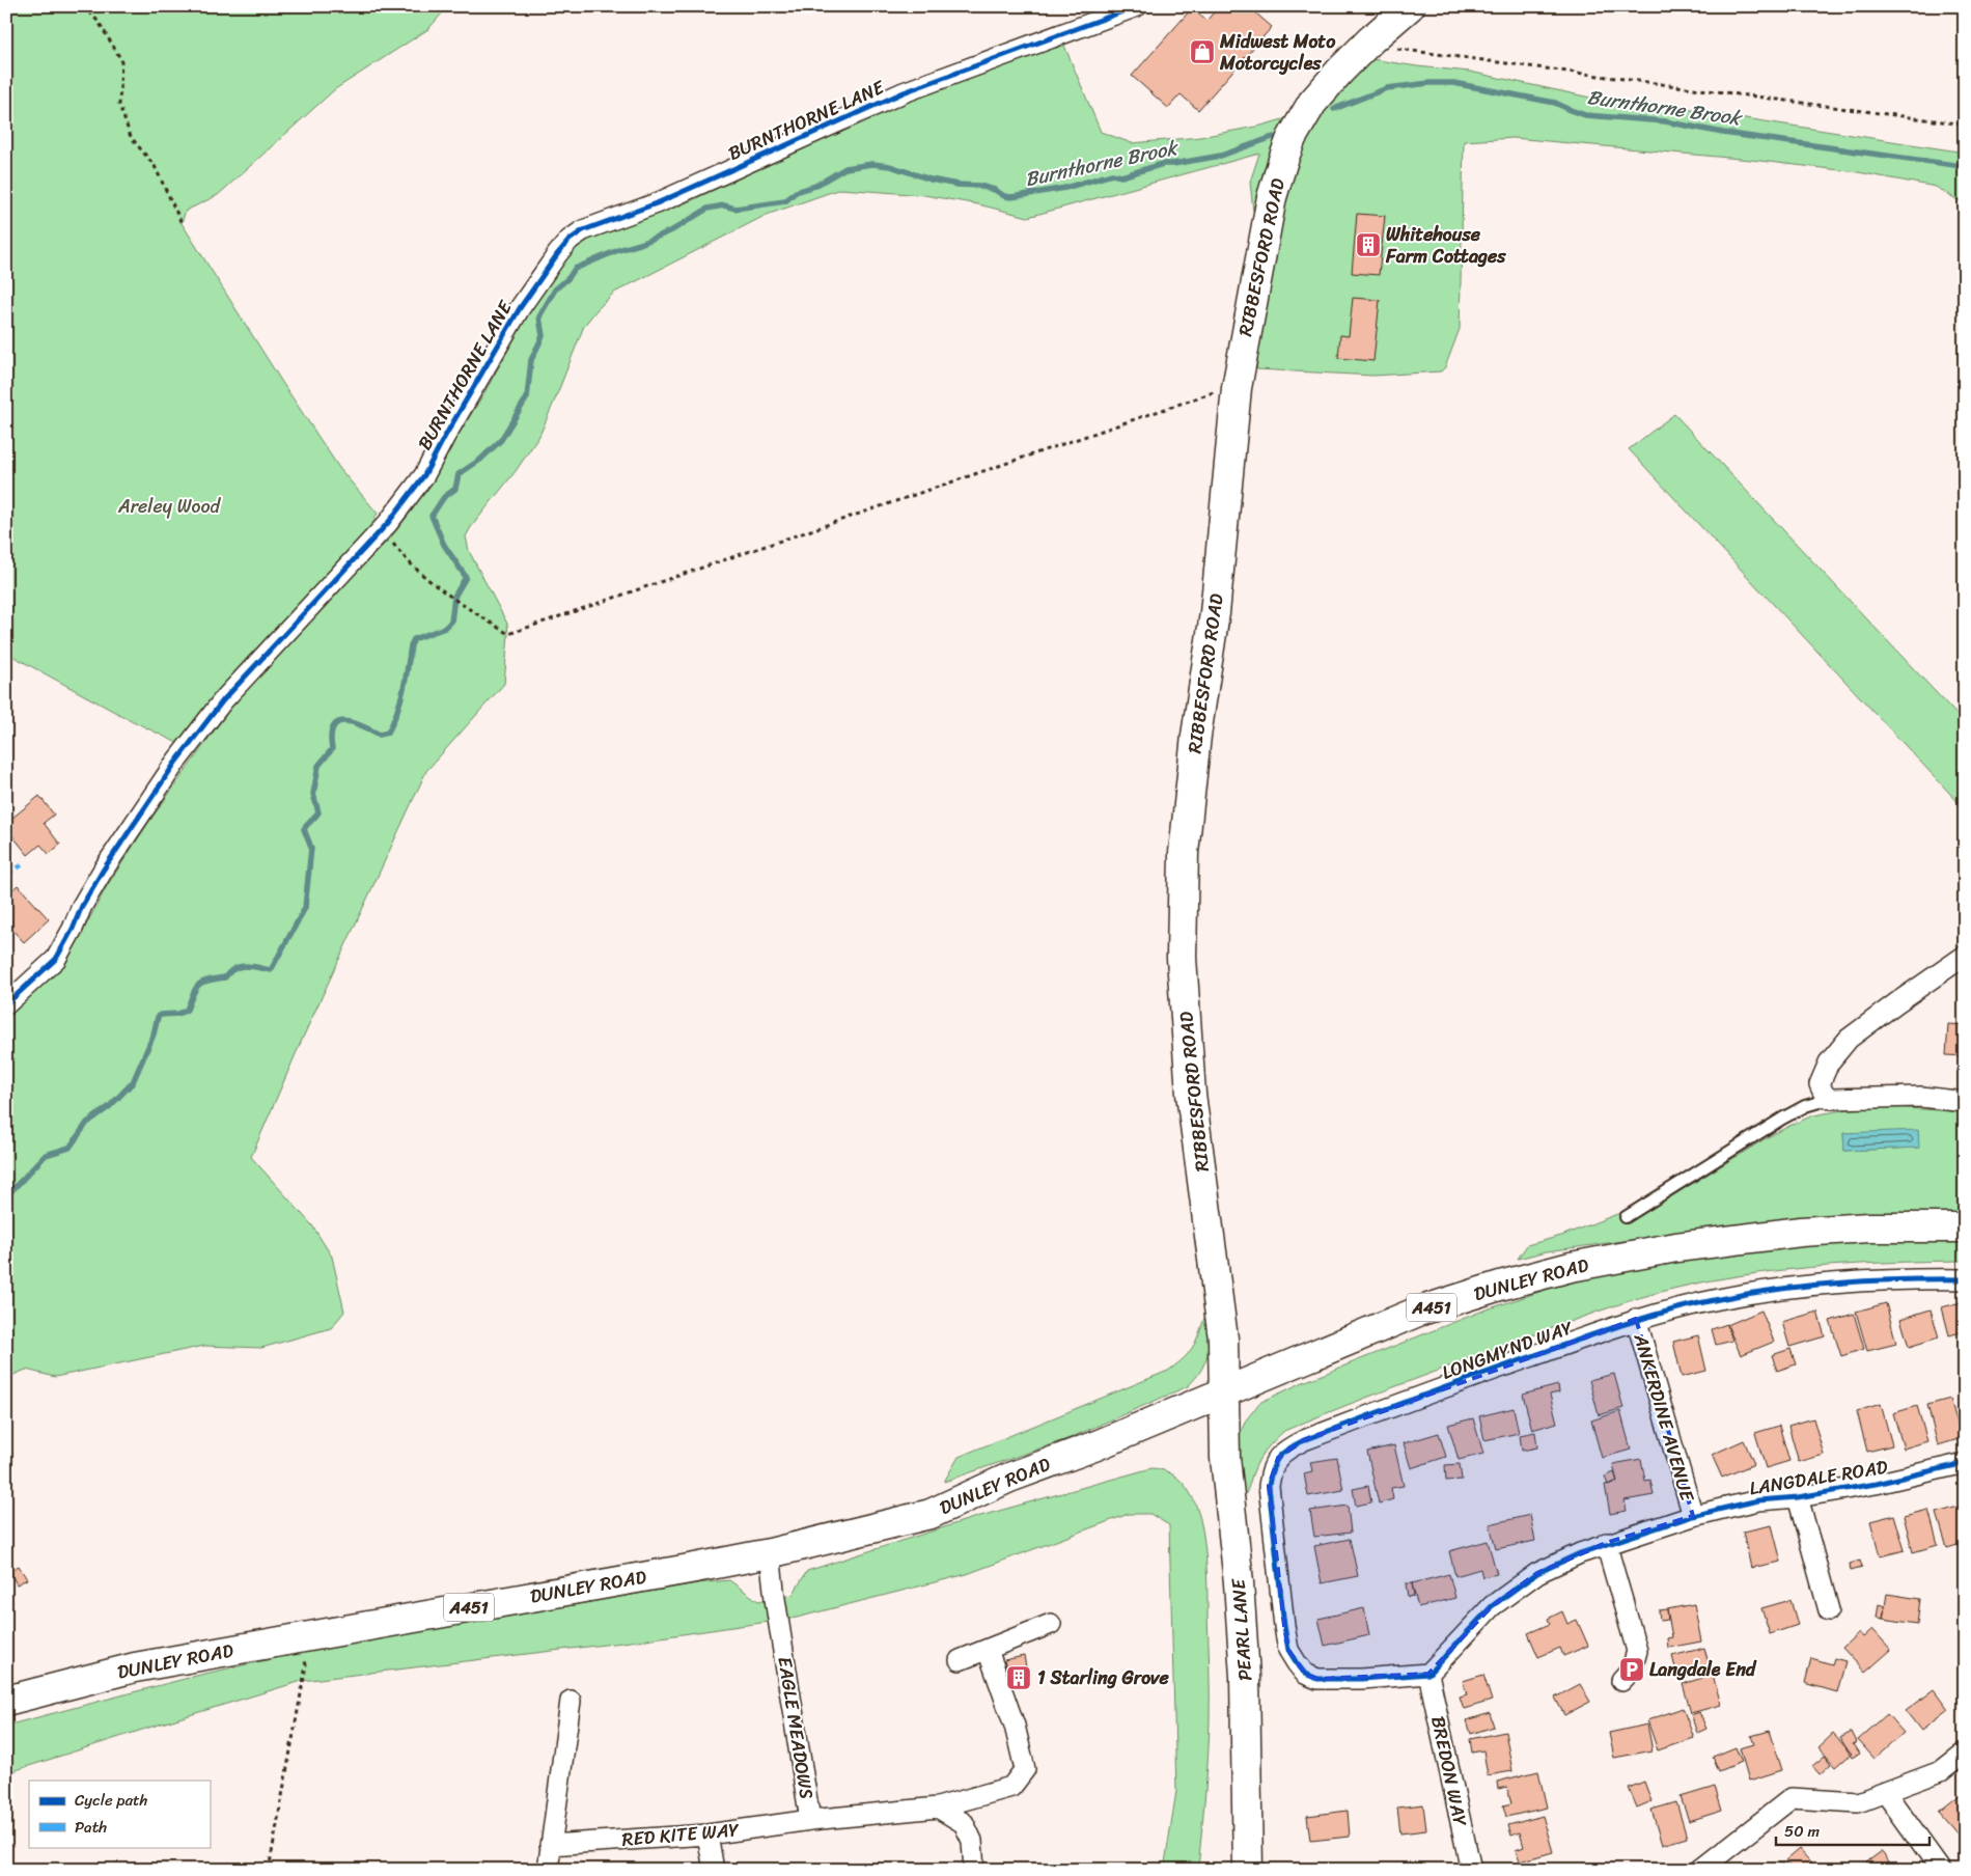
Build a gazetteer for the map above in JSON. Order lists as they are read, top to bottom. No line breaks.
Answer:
{"streets":{"main road":["RIBBESFORD ROAD","DUNLEY ROAD","A451","PEARL LANE"],"street":["BURNTHORNE LANE","LONGMYND WAY","ANKERDINE AVENUE","LANGDALE ROAD","EAGLE MEADOWS","BREDON WAY","RED KITE WAY"]},"crossings":[["RIBBESFORD ROAD","DUNLEY ROAD"],["RIBBESFORD ROAD","PEARL LANE"],["DUNLEY ROAD","PEARL LANE"],["DUNLEY ROAD","EAGLE MEADOWS"],["LONGMYND WAY","ANKERDINE AVENUE"],["LONGMYND WAY","LANGDALE ROAD"],["LONGMYND WAY","BREDON WAY"],["ANKERDINE AVENUE","LANGDALE ROAD"],["LANGDALE ROAD","BREDON WAY"],["EAGLE MEADOWS","RED KITE WAY"]],"water":["Burnthorne Brook"],"parks":["Areley Wood"],"places":{"shop":["Midwest Moto Motorcycles"],"building":["Whitehouse Farm Cottages","1 Starling Grove"],"parking":["Langdale End"]},"legend":["Cycle path","Path"],"scale_bar":"50 m"}
